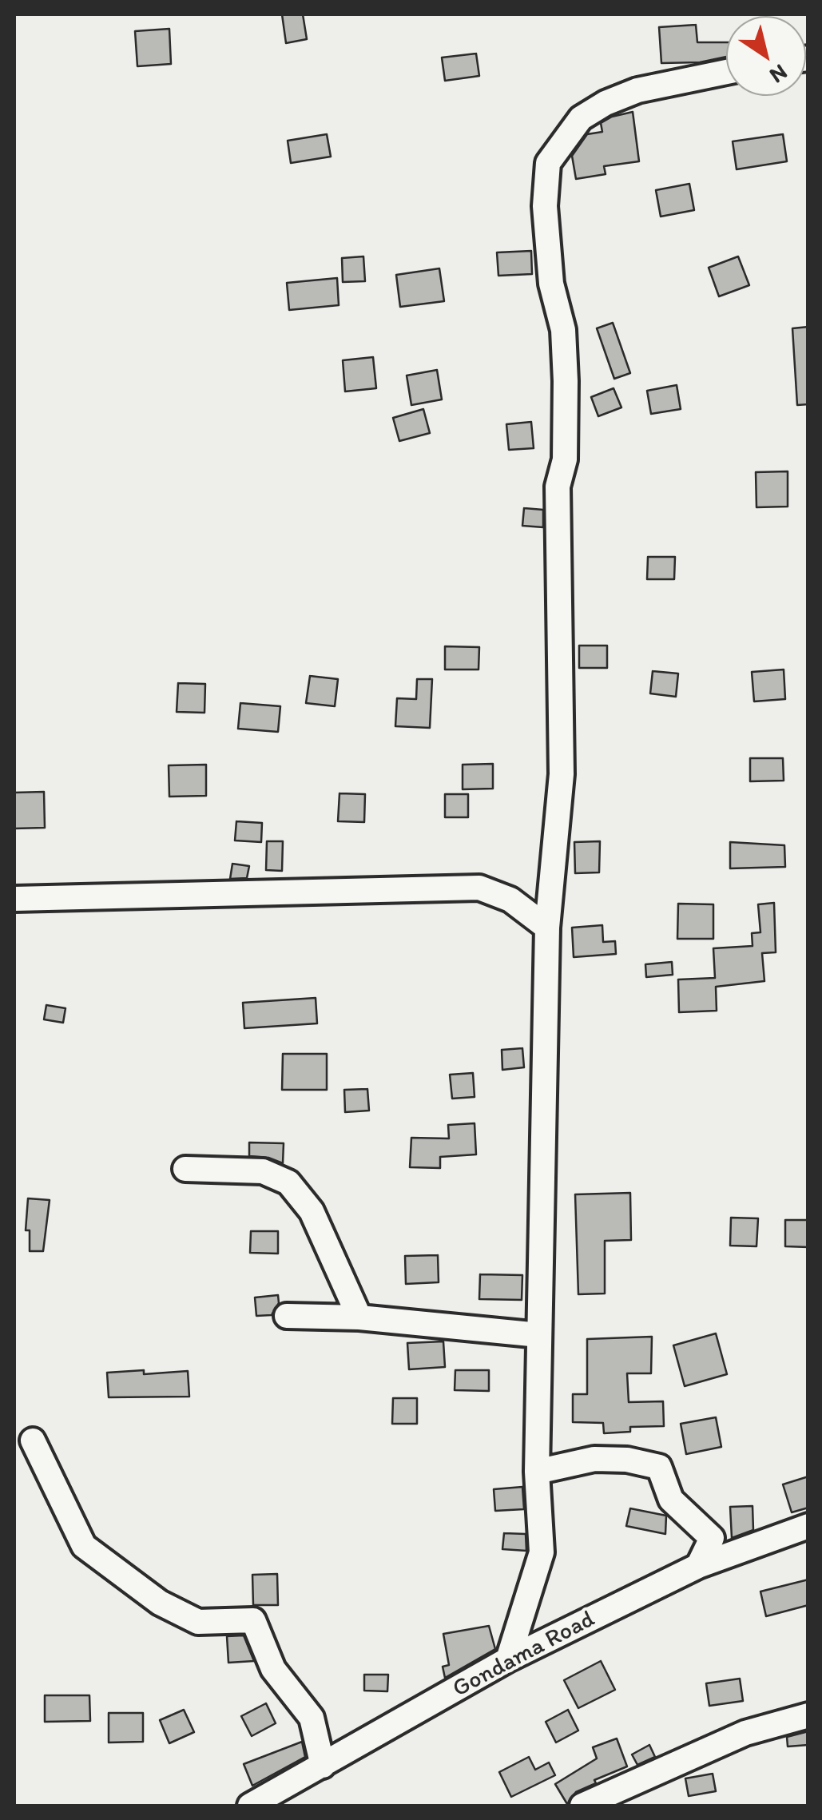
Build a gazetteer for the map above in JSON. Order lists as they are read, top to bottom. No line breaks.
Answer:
{"streets":{"street":["Gondama Road"]},"north":"bottom right"}
